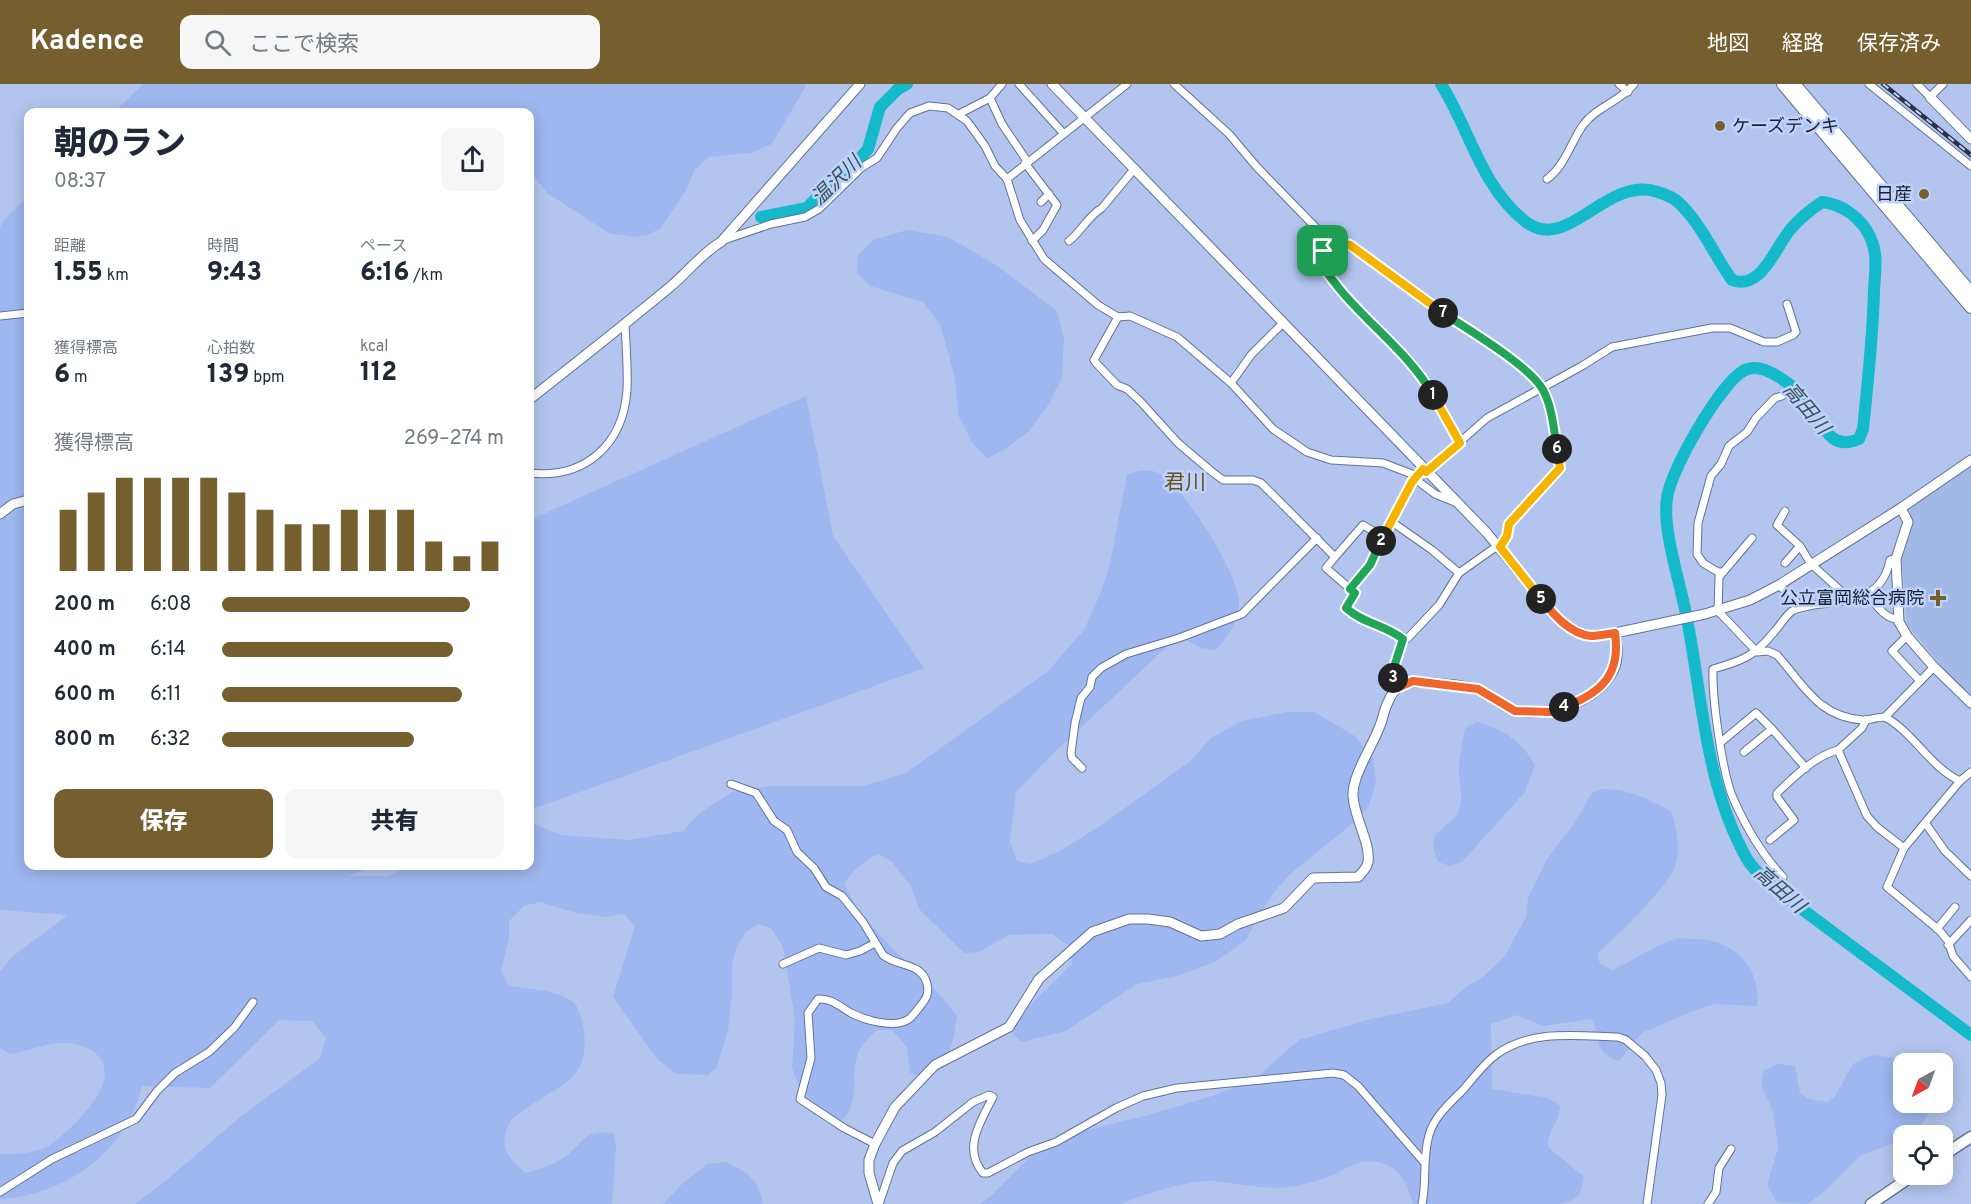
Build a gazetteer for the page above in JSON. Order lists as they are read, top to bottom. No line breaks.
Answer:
{"districts":["君川"],"water":["温沢川","高田川"],"places":{"other":["ケーズデンキ","日産"],"health":["公立富岡総合病院"]},"north":"bottom left","page":{"header":"Kadence","search":"ここで検索","nav":["地図","経路","保存済み"],"heading":["朝のラン","08:37"],"stats":[["距離","1.55 km"],["時間","9:43"],["ペース","6:16 /km"],["獲得標高","6 m"],["心拍数","139 bpm"],["kcal","112"]],"pins":["7","1","6","2","5","3","4"],"chart":["獲得標高","269–274 m"],"list":[{"name":"200 m","note":"6:08"},{"name":"400 m","note":"6:14"},{"name":"600 m","note":"6:11"},{"name":"800 m","note":"6:32"}],"buttons":["保存","共有"]}}
